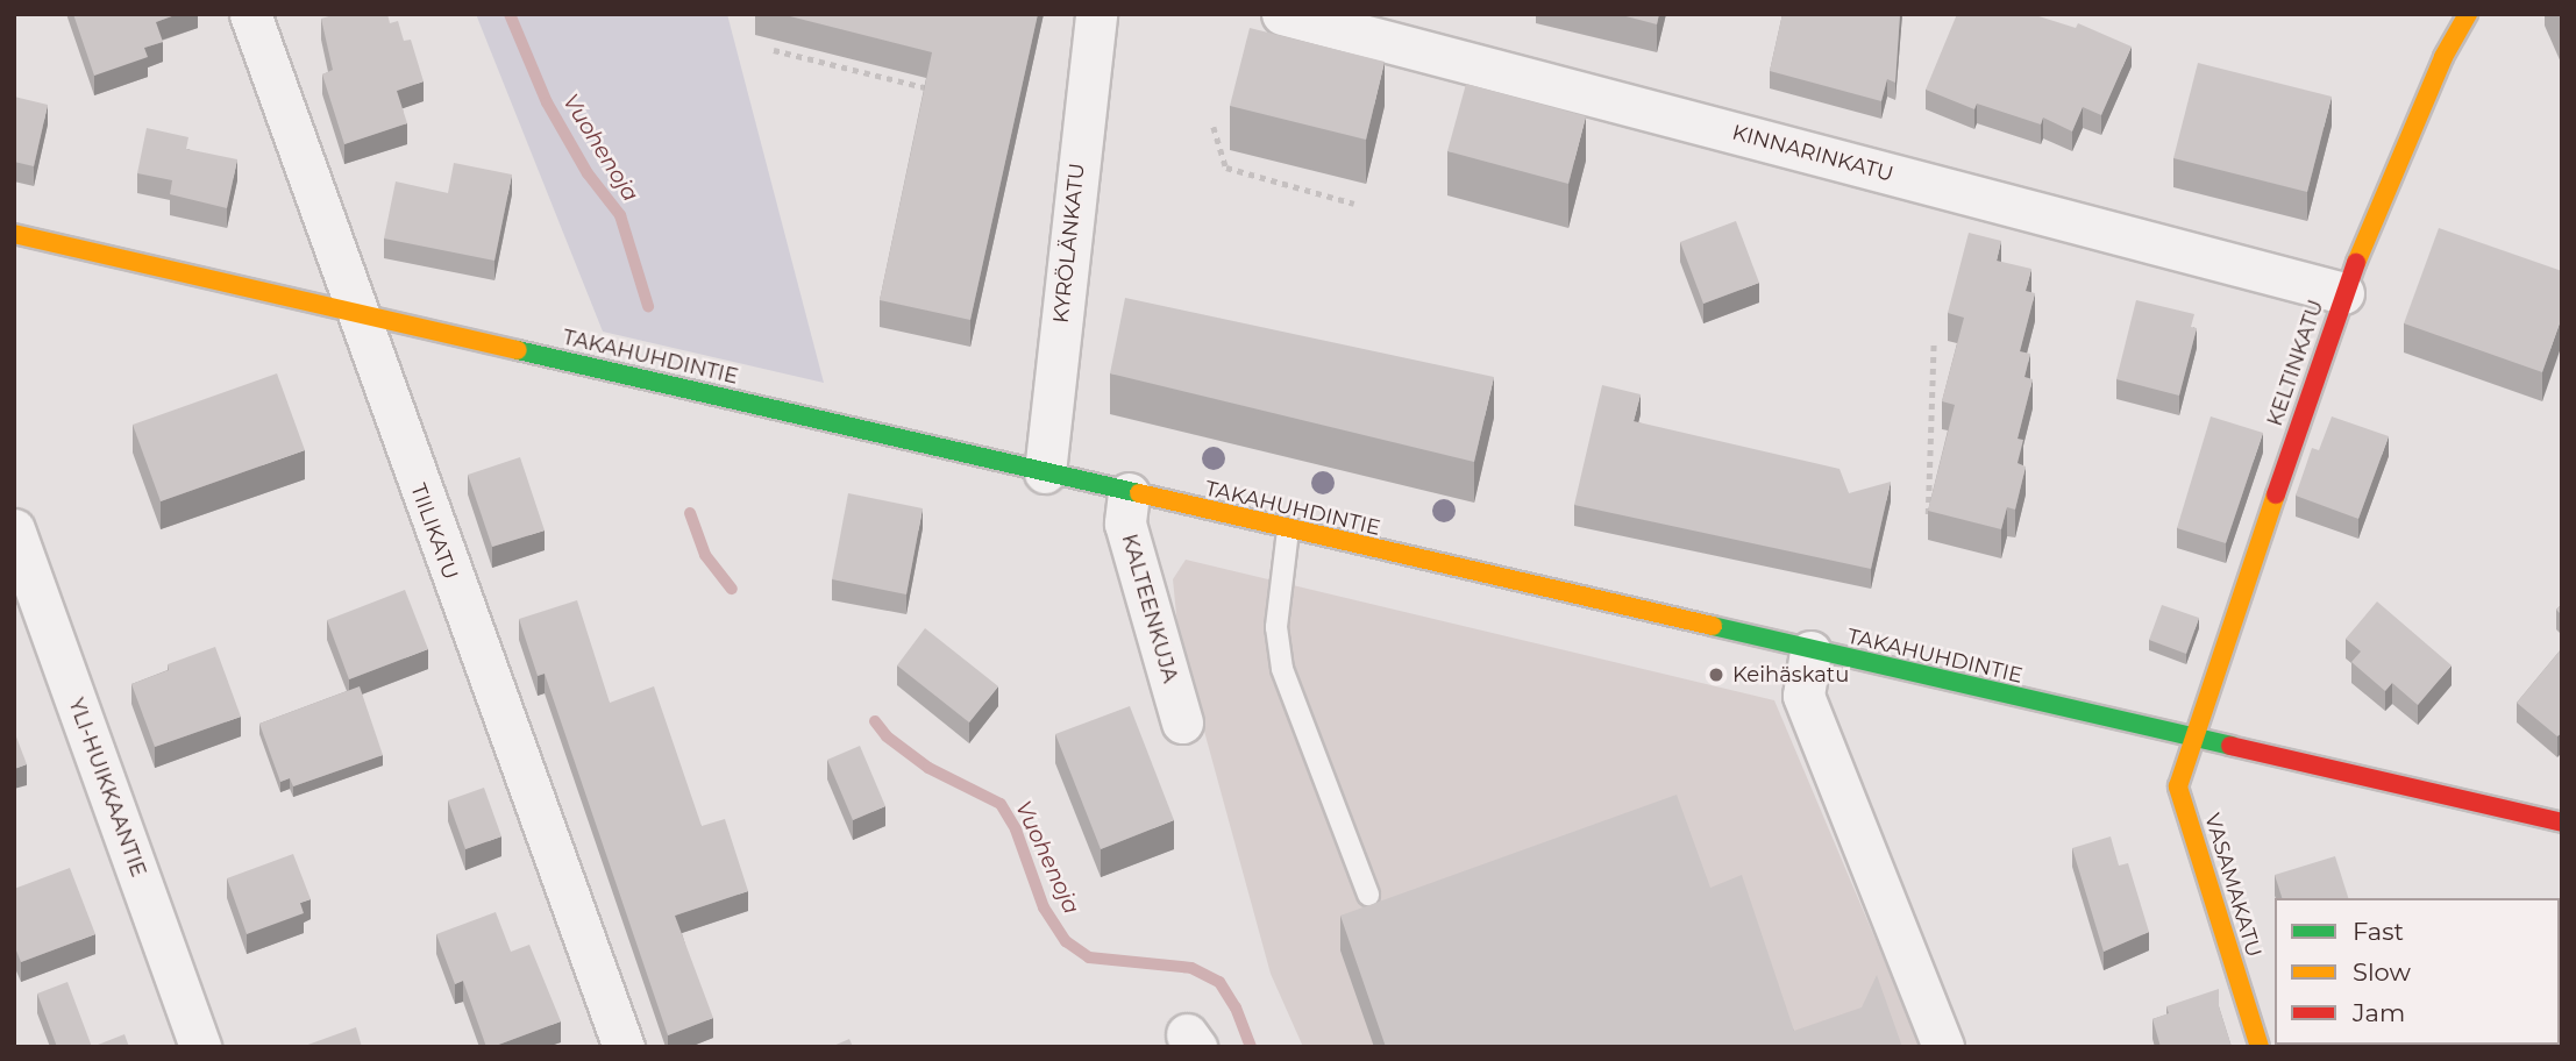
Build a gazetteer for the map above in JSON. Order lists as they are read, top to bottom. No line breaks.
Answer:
{"streets":{"street":["KINNARINKATU","KYRÖLÄNKATU","TAKAHUHDINTIE","KELTINKATU","TIILIKATU","KALTEENKUJA","YLI-HUIKKAANTIE","VASAMAKATU"]},"crossings":[["KINNARINKATU","KELTINKATU"],["KYRÖLÄNKATU","TAKAHUHDINTIE"],["TAKAHUHDINTIE","KELTINKATU"],["TAKAHUHDINTIE","TIILIKATU"],["TAKAHUHDINTIE","KALTEENKUJA"],["TAKAHUHDINTIE","VASAMAKATU"],["KELTINKATU","VASAMAKATU"]],"water":["Vuohenoja"],"places":["Keihäskatu"],"legend":["Fast","Slow","Jam"]}
